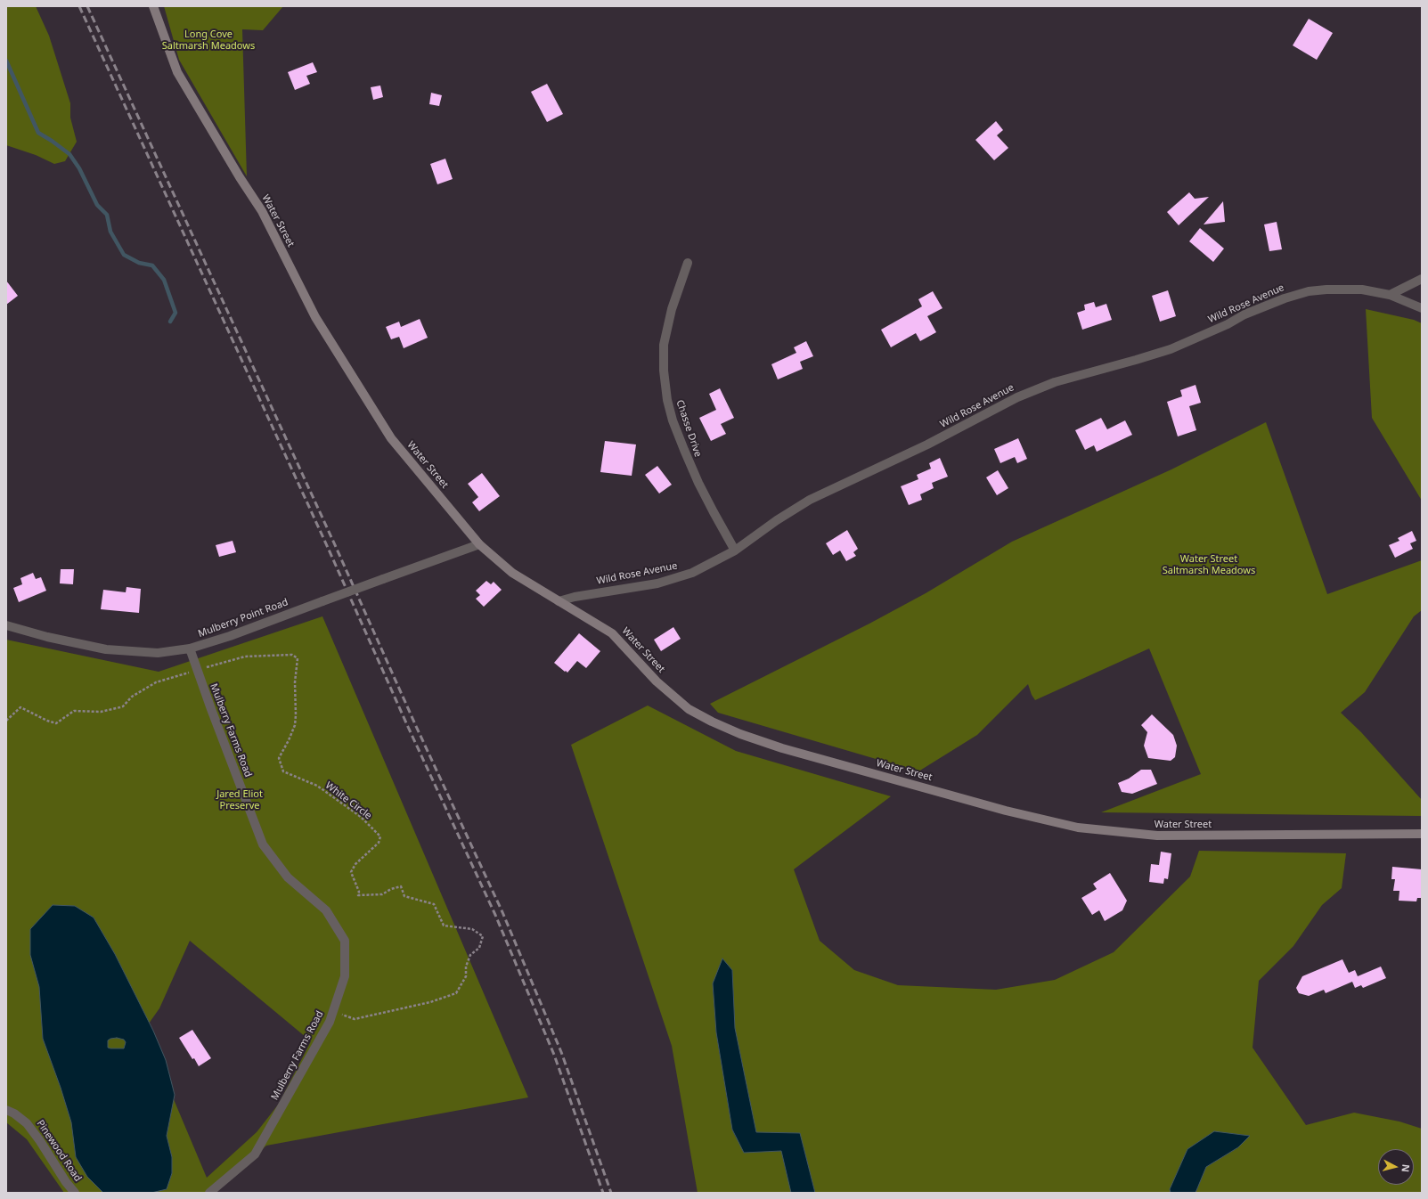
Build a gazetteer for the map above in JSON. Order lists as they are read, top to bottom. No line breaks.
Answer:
{"streets":{"main road":["Water Street"],"street":["Wild Rose Avenue","Chasse Drive","Mulberry Point Road","Mulberry Farms Road","Pinewood Road"],"path":["White Circle"]},"crossings":[["Water Street","Wild Rose Avenue"],["Water Street","Mulberry Point Road"],["Wild Rose Avenue","Chasse Drive"],["Mulberry Point Road","Mulberry Farms Road"],["Mulberry Farms Road","White Circle"]],"parks":["Long Cove Saltmarsh Meadows","Water Street Saltmarsh Meadows","Jared Eliot Preserve"],"north":"right"}
